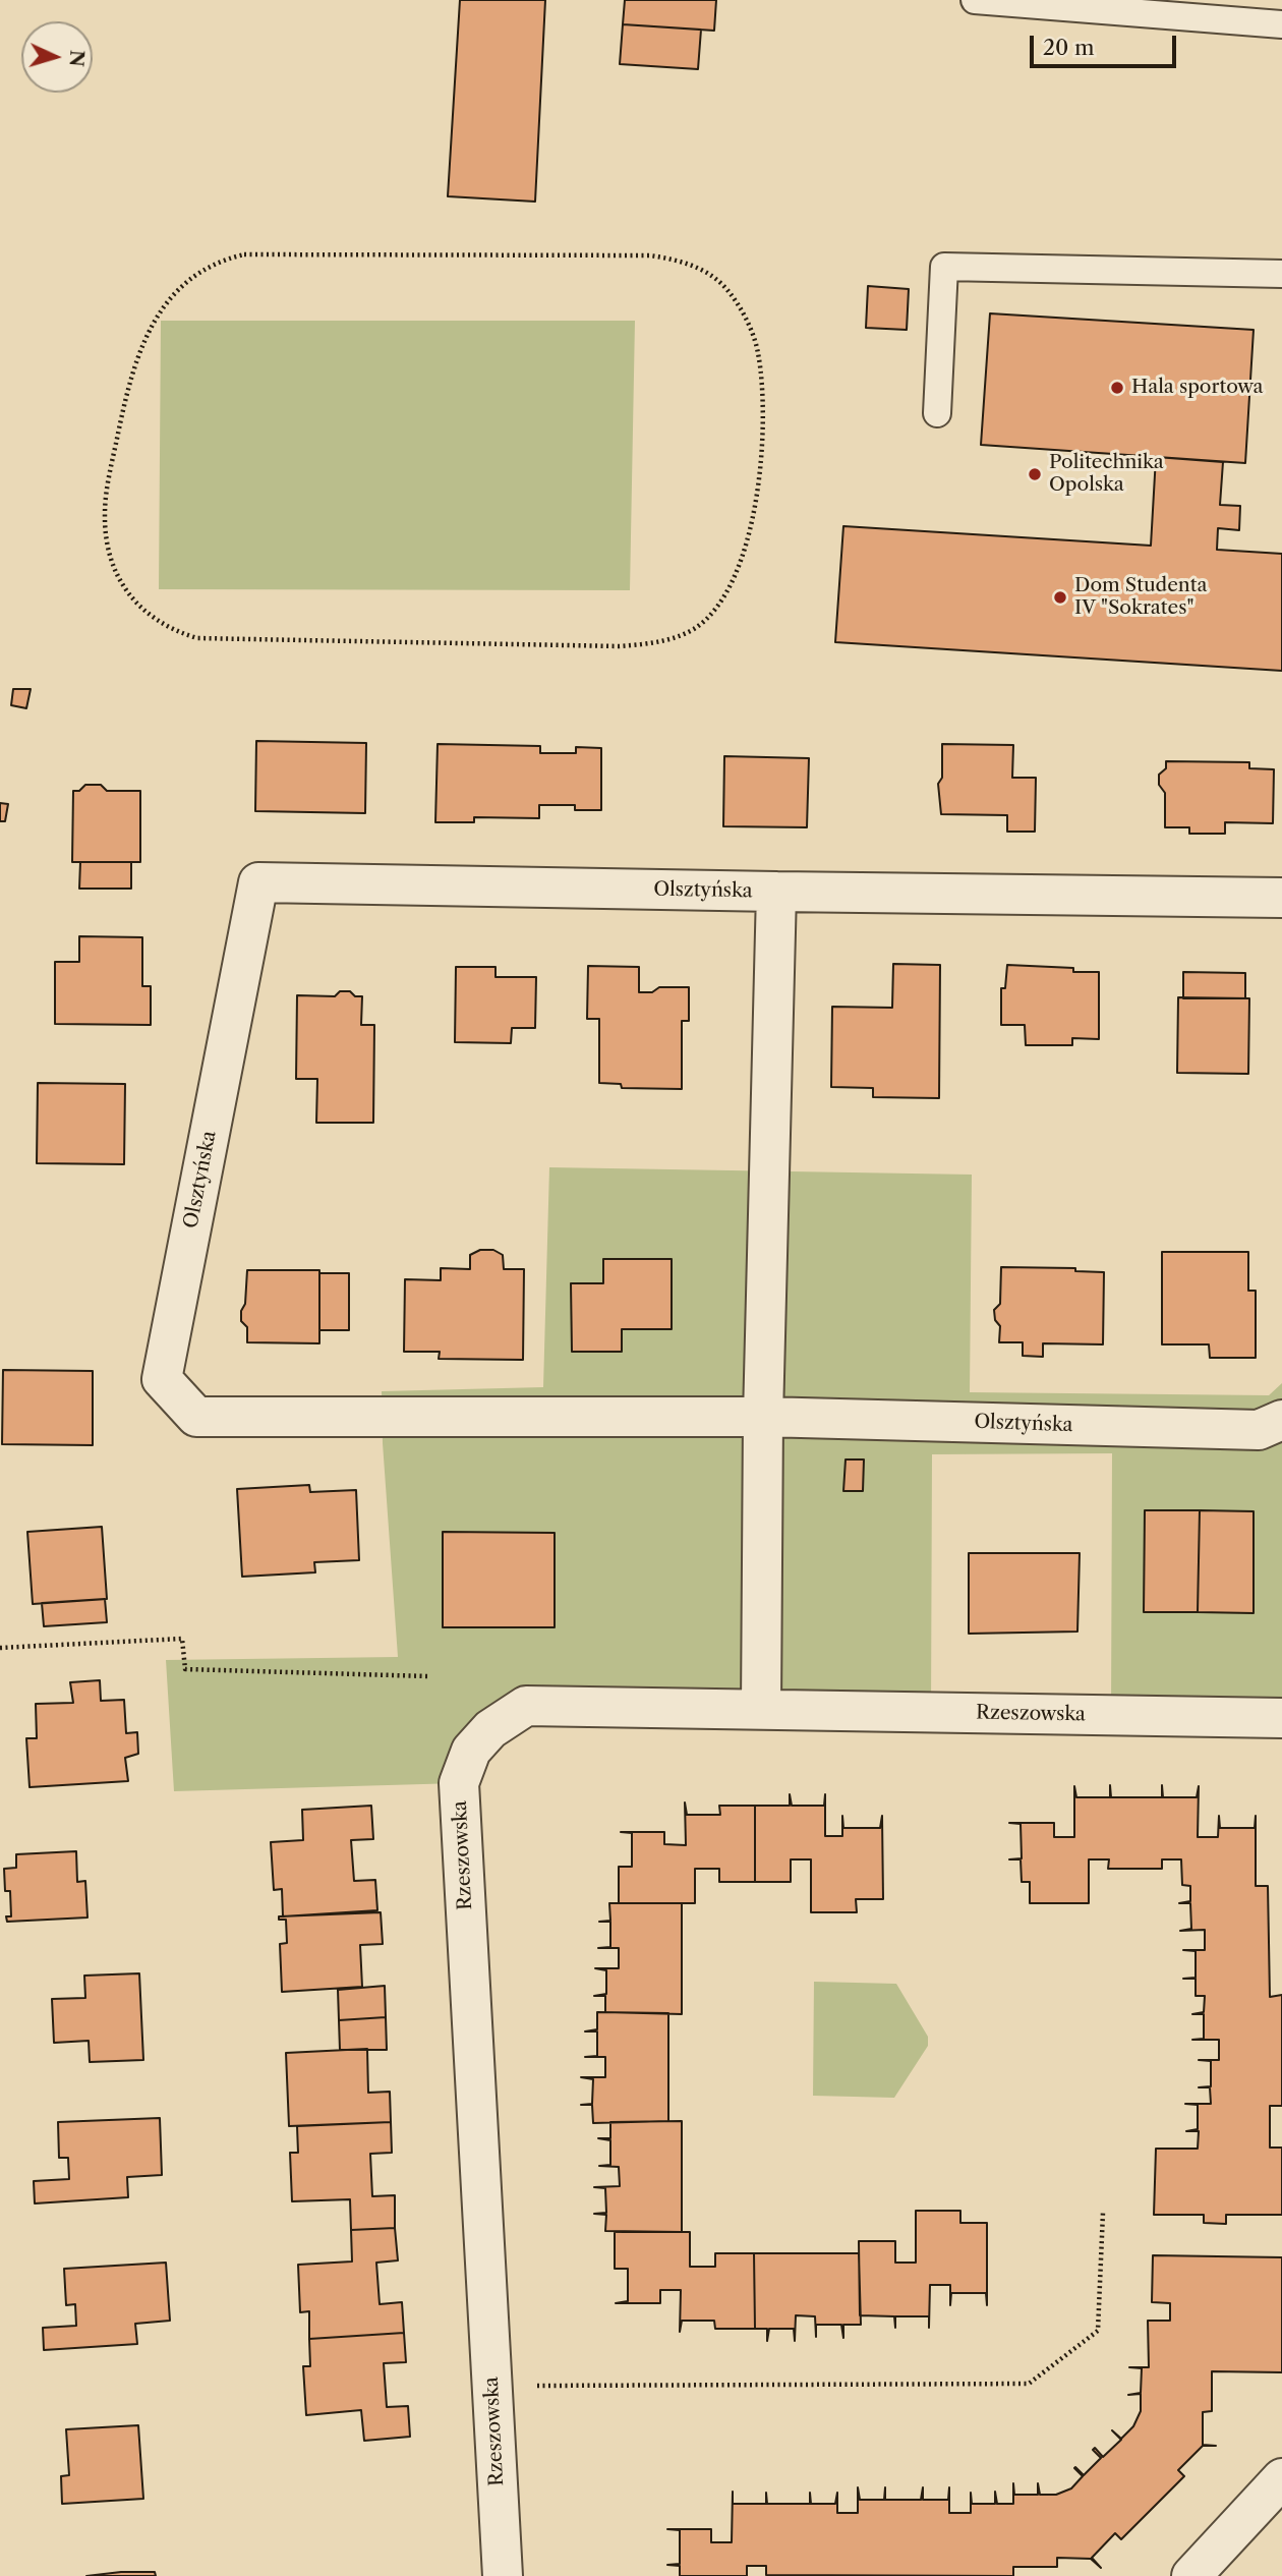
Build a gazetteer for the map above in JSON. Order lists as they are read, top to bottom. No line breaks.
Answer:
{"streets":{"street":["Olsztyńska","Rzeszowska"]},"crossings":[["Olsztyńska","Rzeszowska"]],"places":["Hala sportowa","Politechnika Opolska","Dom Studenta IV \"Sokrates\""],"scale_bar":"20 m","north":"right"}
